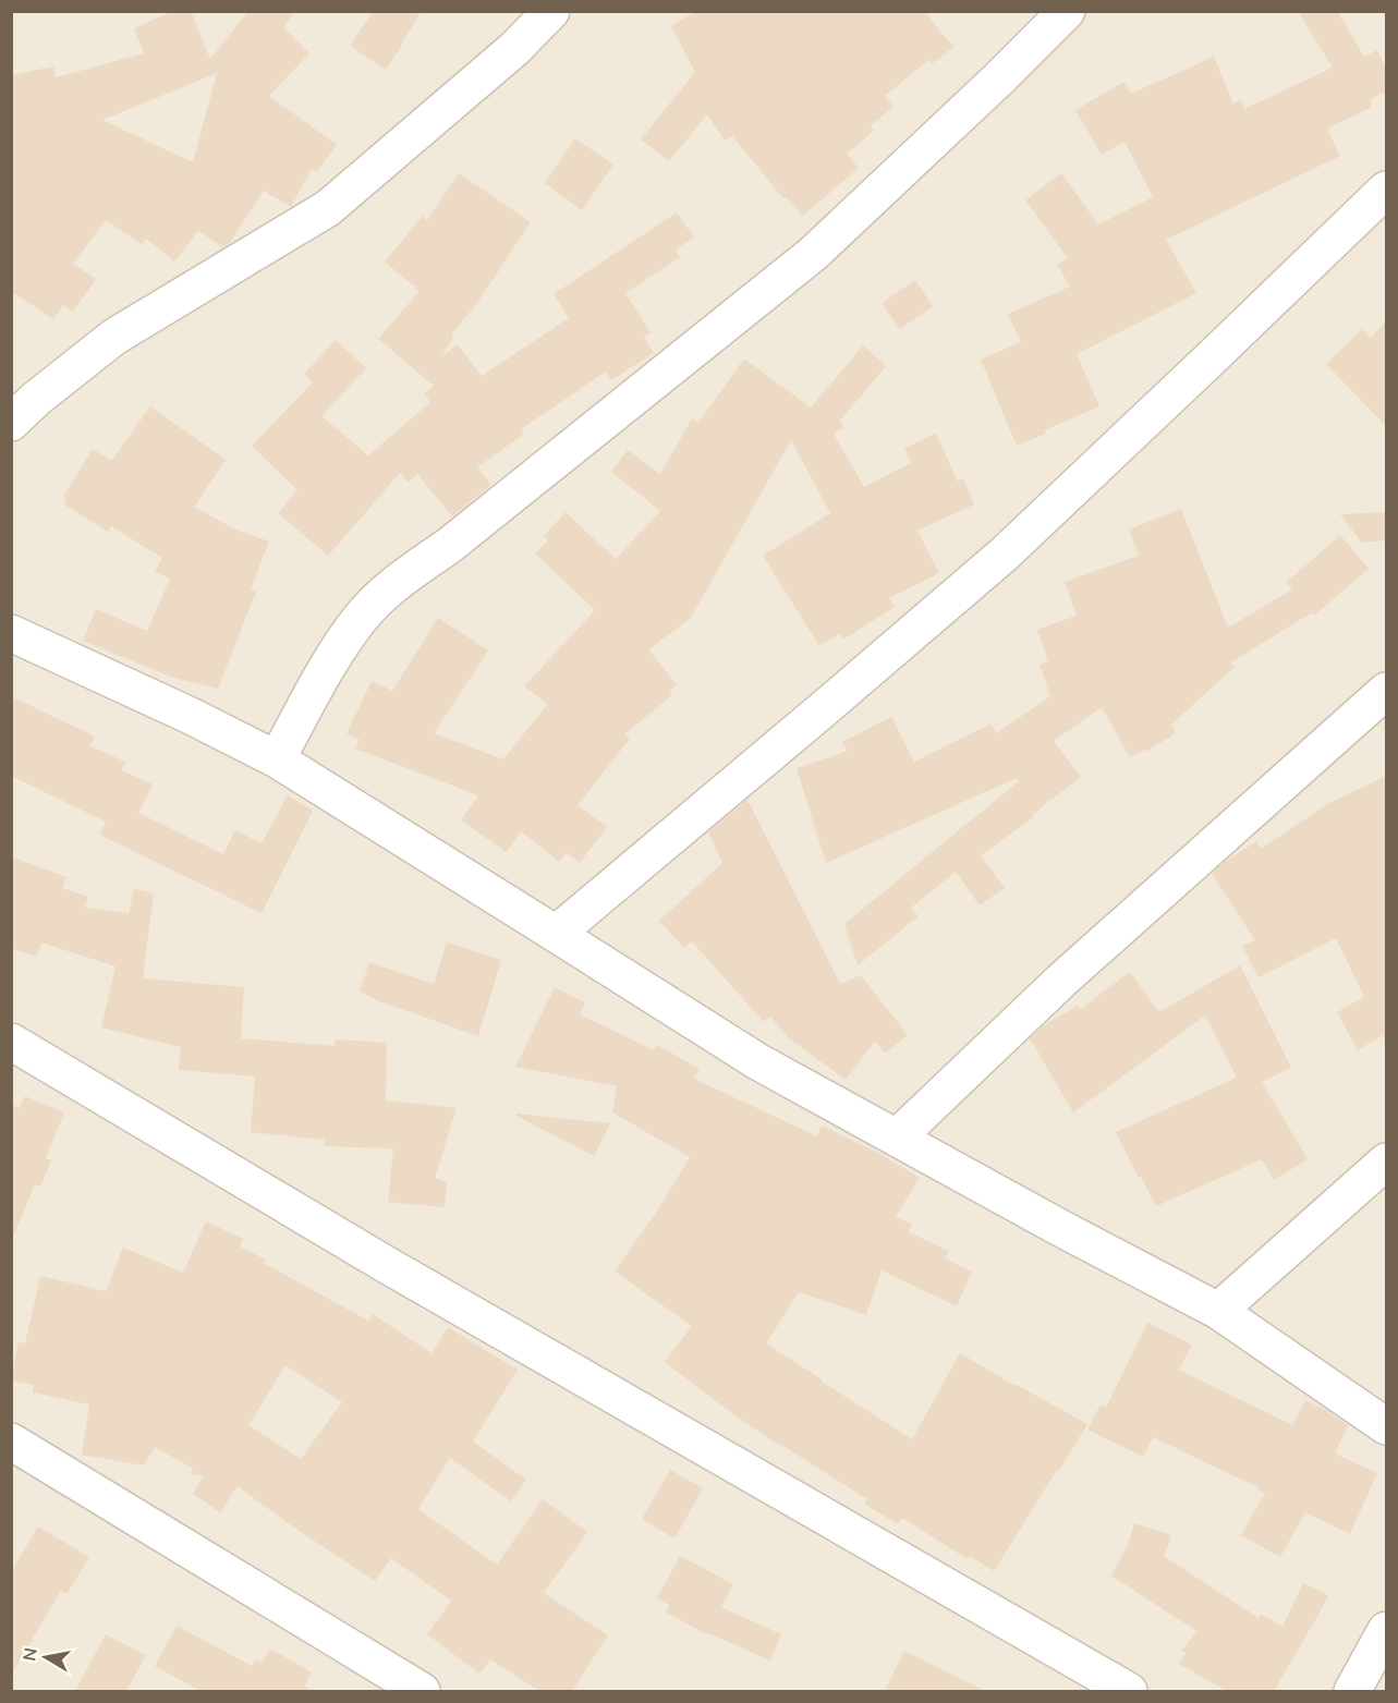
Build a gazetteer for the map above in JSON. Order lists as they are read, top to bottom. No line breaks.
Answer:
{"north":"left"}
